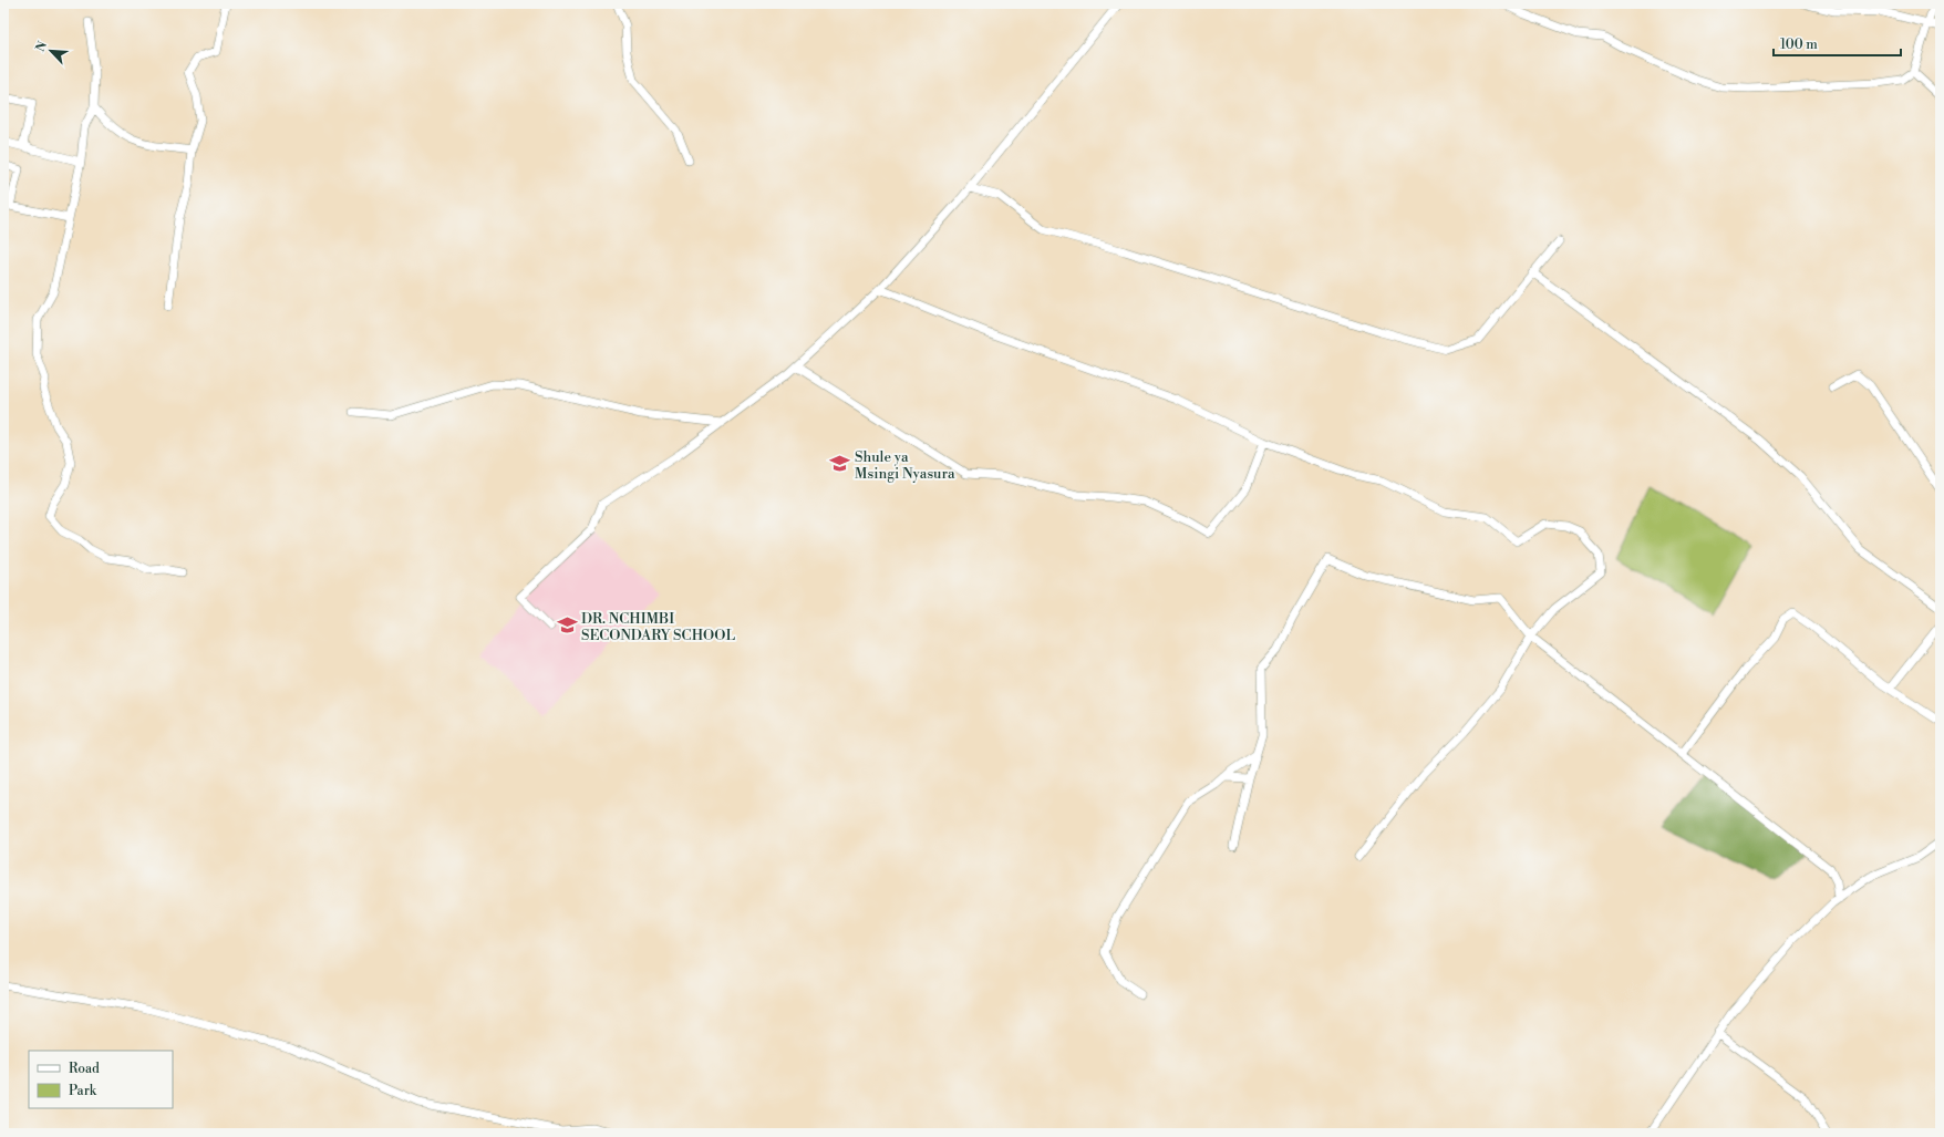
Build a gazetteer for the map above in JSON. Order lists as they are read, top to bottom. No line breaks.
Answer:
{"places":{"school or university":["Shule ya Msingi Nyasura","DR. NCHIMBI SECONDARY SCHOOL"]},"legend":["Road","Park"],"scale_bar":"100 m","north":"top left"}
